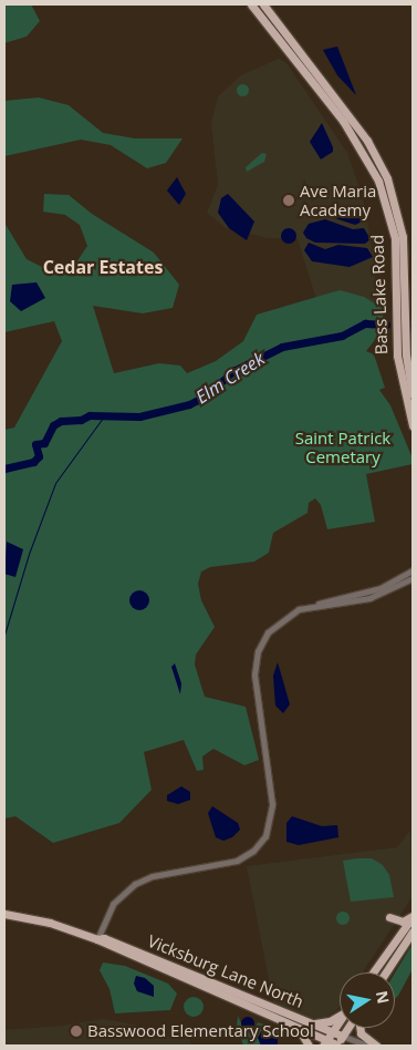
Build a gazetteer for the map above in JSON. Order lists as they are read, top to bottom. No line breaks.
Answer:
{"streets":{"main road":["Bass Lake Road","Vicksburg Lane North"]},"districts":["Cedar Estates"],"water":["Elm Creek"],"parks":["Saint Patrick Cemetary"],"places":["Ave Maria Academy","Basswood Elementary School"],"north":"right"}
